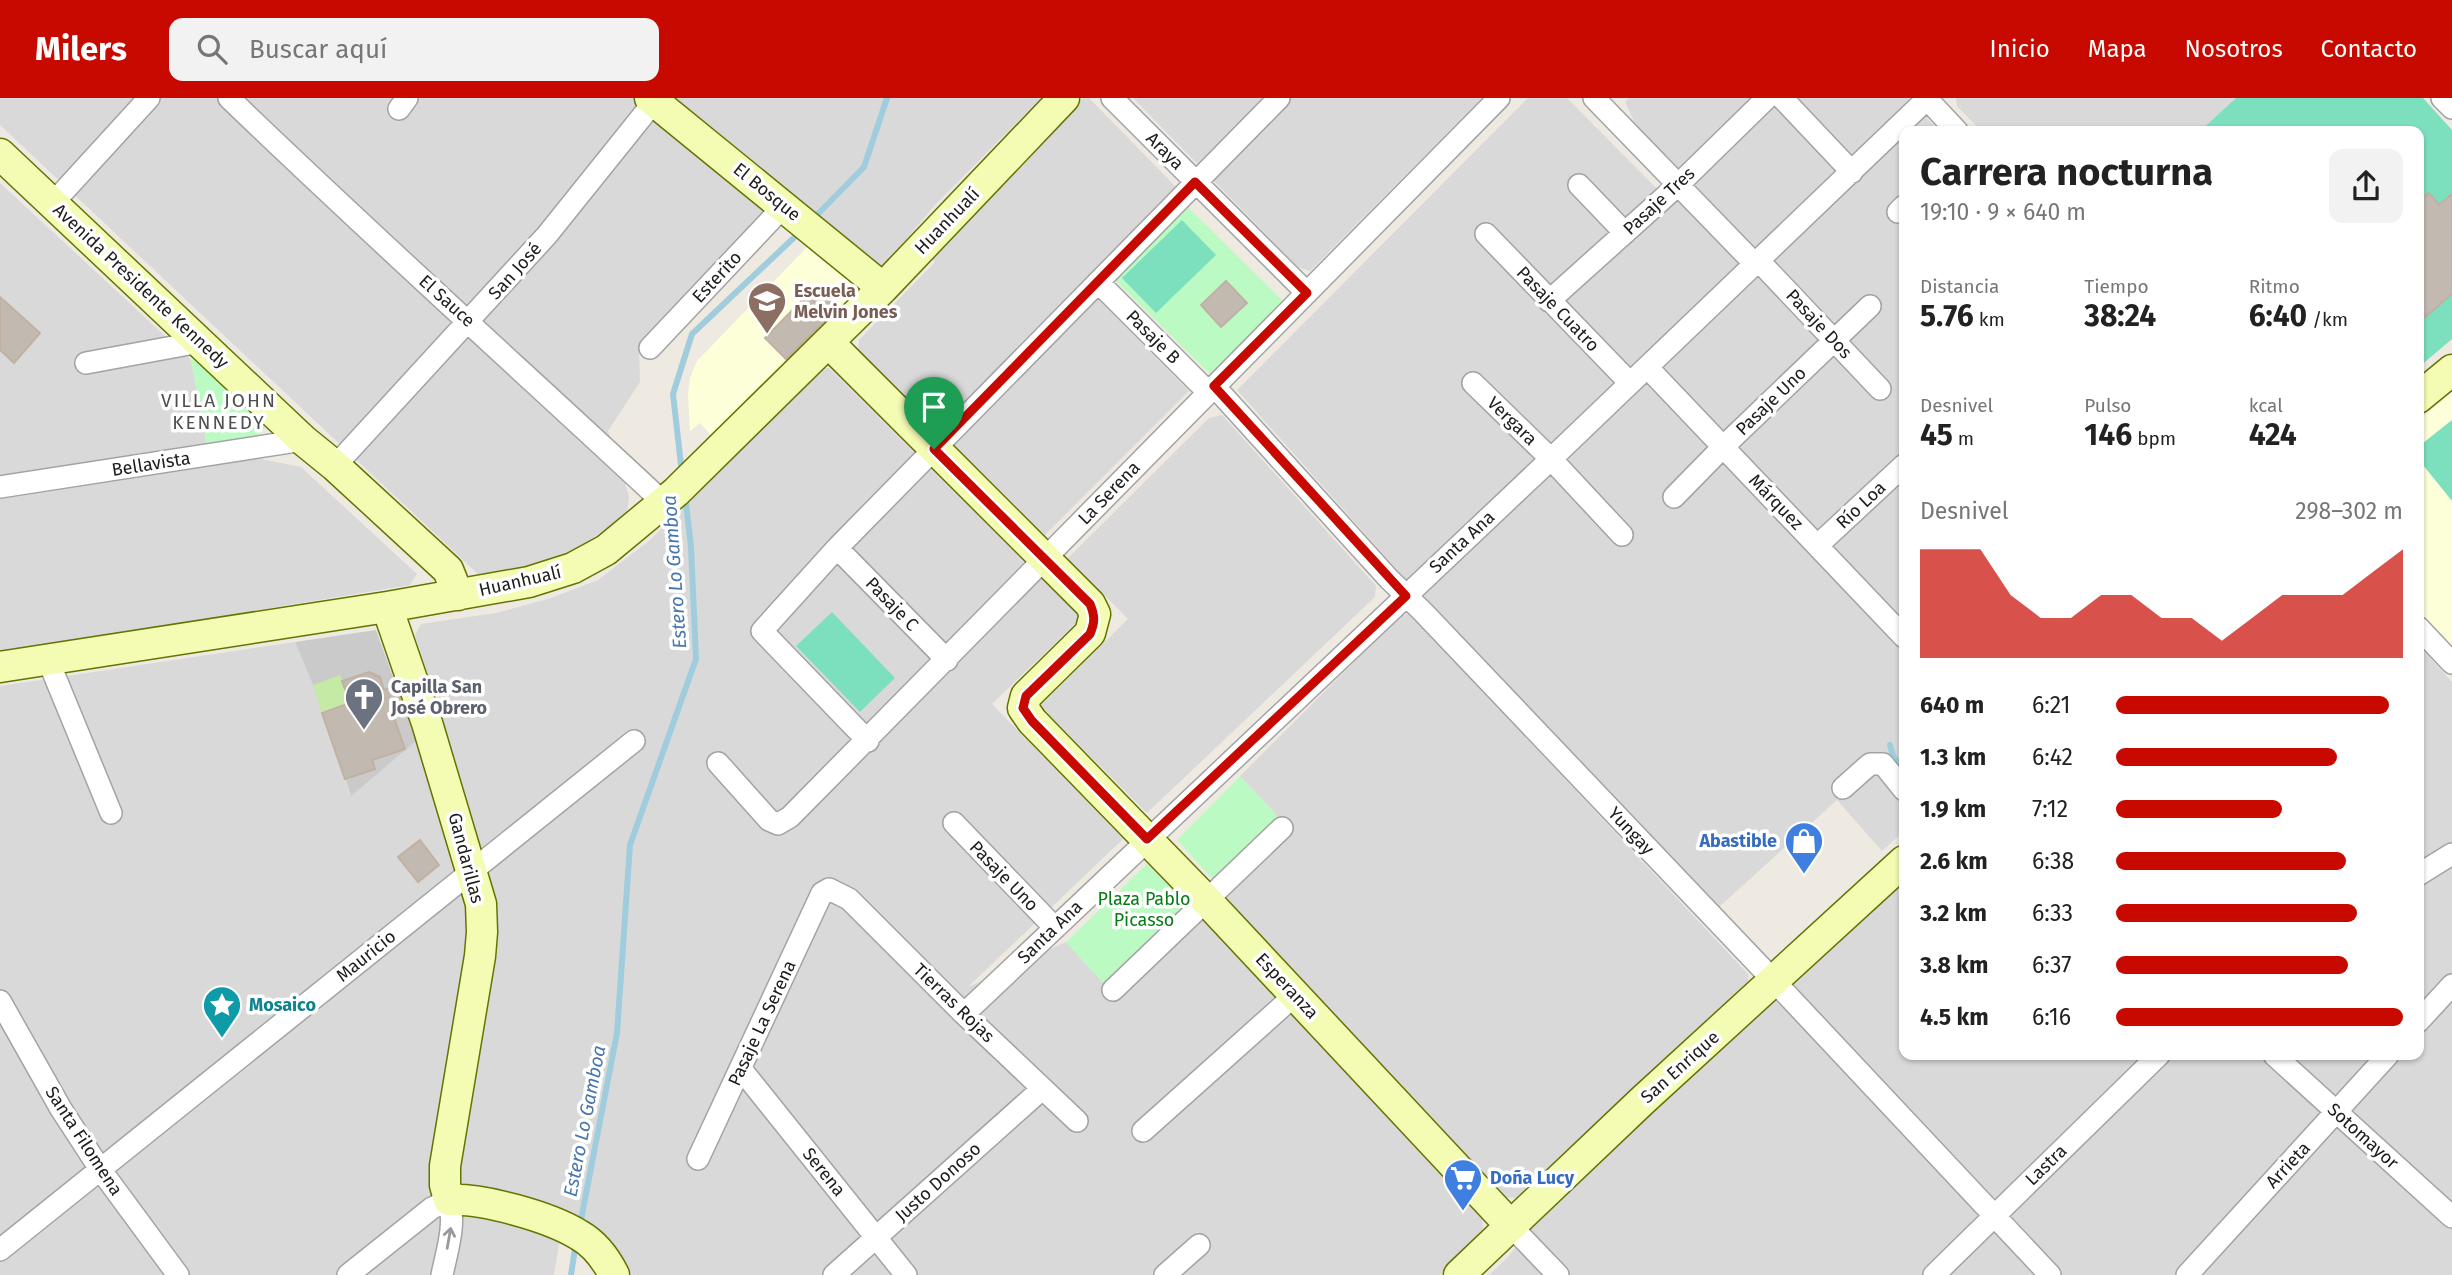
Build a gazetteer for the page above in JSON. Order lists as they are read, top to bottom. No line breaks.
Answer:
{"streets":{"street":["Araya","El Bosque","Pasaje Tres","Huanhualí","San José","Esterito","Avenida Presidente Kennedy","El Sauce","Pasaje Cuatro","Pasaje Dos","Pasaje B","Pasaje Uno","Vergara","Bellavista","La Serena","Márquez","Río Loa","Santa Ana","Pasaje C","Yungay","Gandarillas","Mauricio","Esperanza","Tierras Rojas","Pasaje La Serena","San Enrique","Sotomayor","Santa Filomena","Lastra","Arrieta","Serena","Justo Donoso"]},"crossings":[["Araya","La Serena"],["El Bosque","Huanhualí"],["El Bosque","San José"],["El Bosque","Esterito"],["Pasaje Tres","Pasaje Cuatro"],["Huanhualí","Avenida Presidente Kennedy"],["Huanhualí","El Sauce"],["Huanhualí","Gandarillas"],["San José","Avenida Presidente Kennedy"],["San José","El Sauce"],["Avenida Presidente Kennedy","Bellavista"],["Pasaje Cuatro","Santa Ana"],["Pasaje Dos","Pasaje Uno"],["Pasaje Dos","Santa Ana"],["Pasaje B","La Serena"],["Pasaje B","Yungay"],["Pasaje Uno","Márquez"],["Pasaje Uno","Santa Ana"],["Vergara","Santa Ana"],["La Serena","Pasaje C"],["La Serena","Yungay"],["La Serena","Esperanza"],["Márquez","Río Loa"],["Márquez","Santa Ana"],["Santa Ana","Yungay"],["Santa Ana","Esperanza"],["Santa Ana","Tierras Rojas"],["Yungay","San Enrique"],["Yungay","Lastra"],["Gandarillas","Mauricio"],["Mauricio","Santa Filomena"],["Esperanza","San Enrique"],["Tierras Rojas","Pasaje La Serena"],["Tierras Rojas","Justo Donoso"],["Pasaje La Serena","Serena"],["Sotomayor","Arrieta"],["Serena","Justo Donoso"]],"districts":["VILLA JOHN KENNEDY"],"water":["Estero Lo Gamboa"],"parks":["Plaza Pablo Picasso"],"places":{"school or university":["Escuela Melvin Jones"],"church":["Capilla San José Obrero"],"shop":["Abastible"],"place":["Mosaico"],"supermarket":["Doña Lucy"]},"page":{"header":"Milers","search":"Buscar aquí","nav":["Inicio","Mapa","Nosotros","Contacto"],"heading":["Carrera nocturna","19:10 · 9 × 640 m"],"stats":[["Distancia","5.76 km"],["Tiempo","38:24"],["Ritmo","6:40 /km"],["Desnivel","45 m"],["Pulso","146 bpm"],["kcal","424"]],"chart":["Desnivel","298–302 m"],"list":[{"name":"640 m","note":"6:21"},{"name":"1.3 km","note":"6:42"},{"name":"1.9 km","note":"7:12"},{"name":"2.6 km","note":"6:38"},{"name":"3.2 km","note":"6:33"},{"name":"3.8 km","note":"6:37"},{"name":"4.5 km","note":"6:16"}]}}
